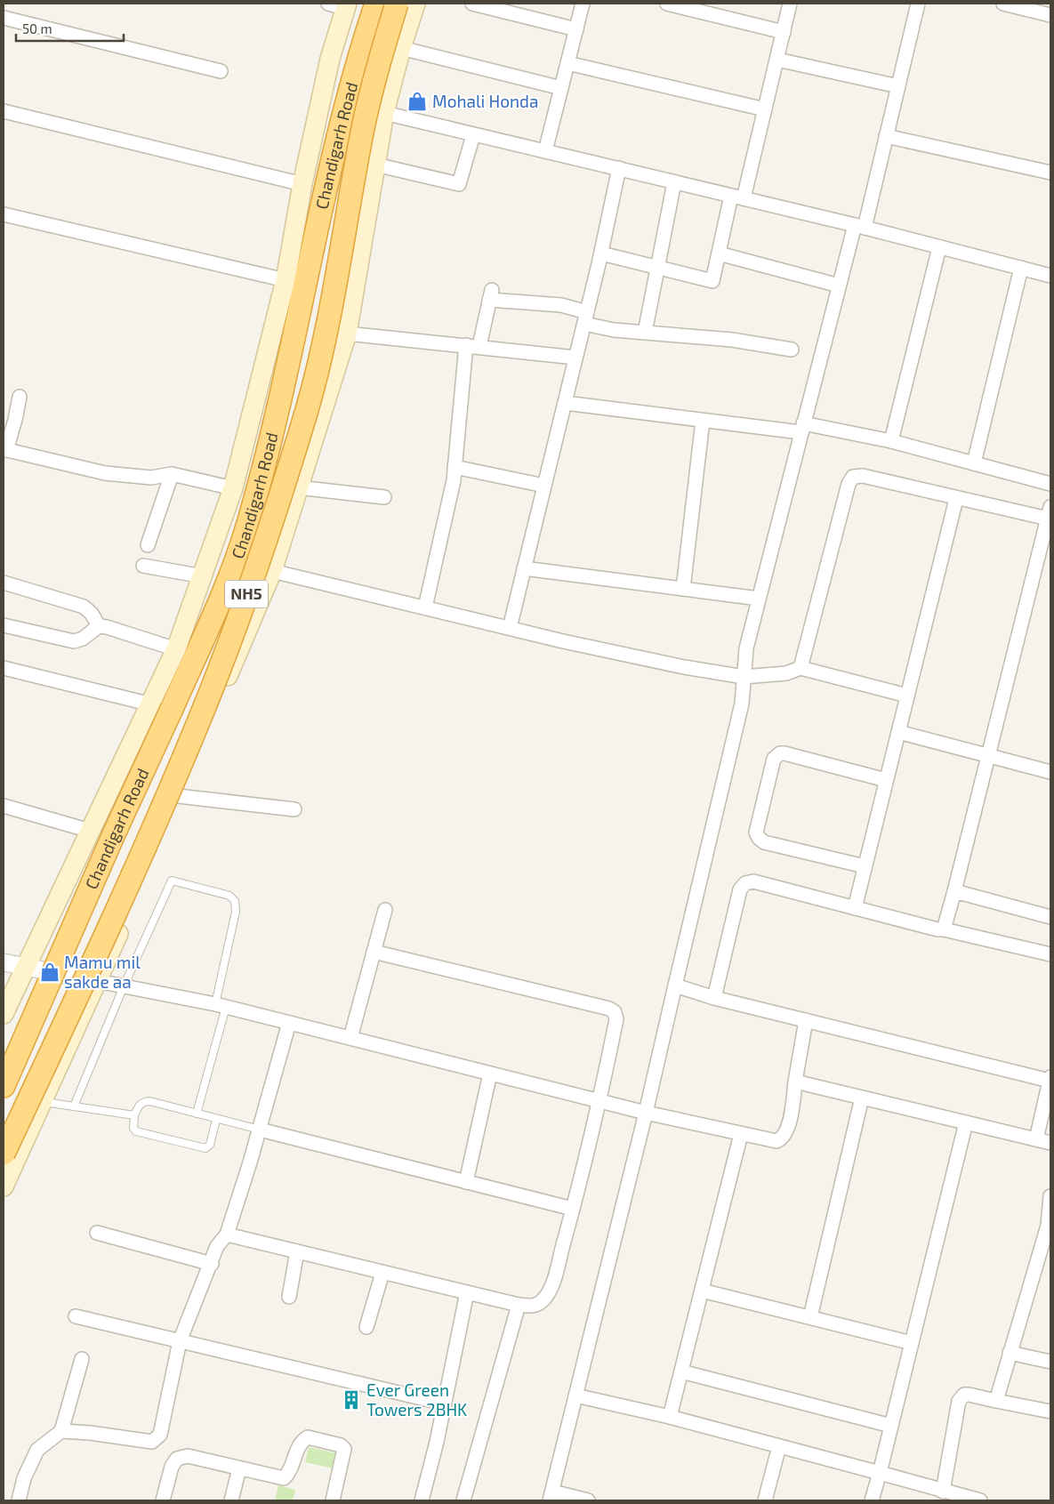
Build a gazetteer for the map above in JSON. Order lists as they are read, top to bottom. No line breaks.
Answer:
{"streets":{"highway":["Chandigarh Road","NH5"]},"places":{"shop":["Mohali Honda","Mamu mil sakde aa"],"building":["Ever Green Towers 2BHK"]},"scale_bar":"50 m"}
